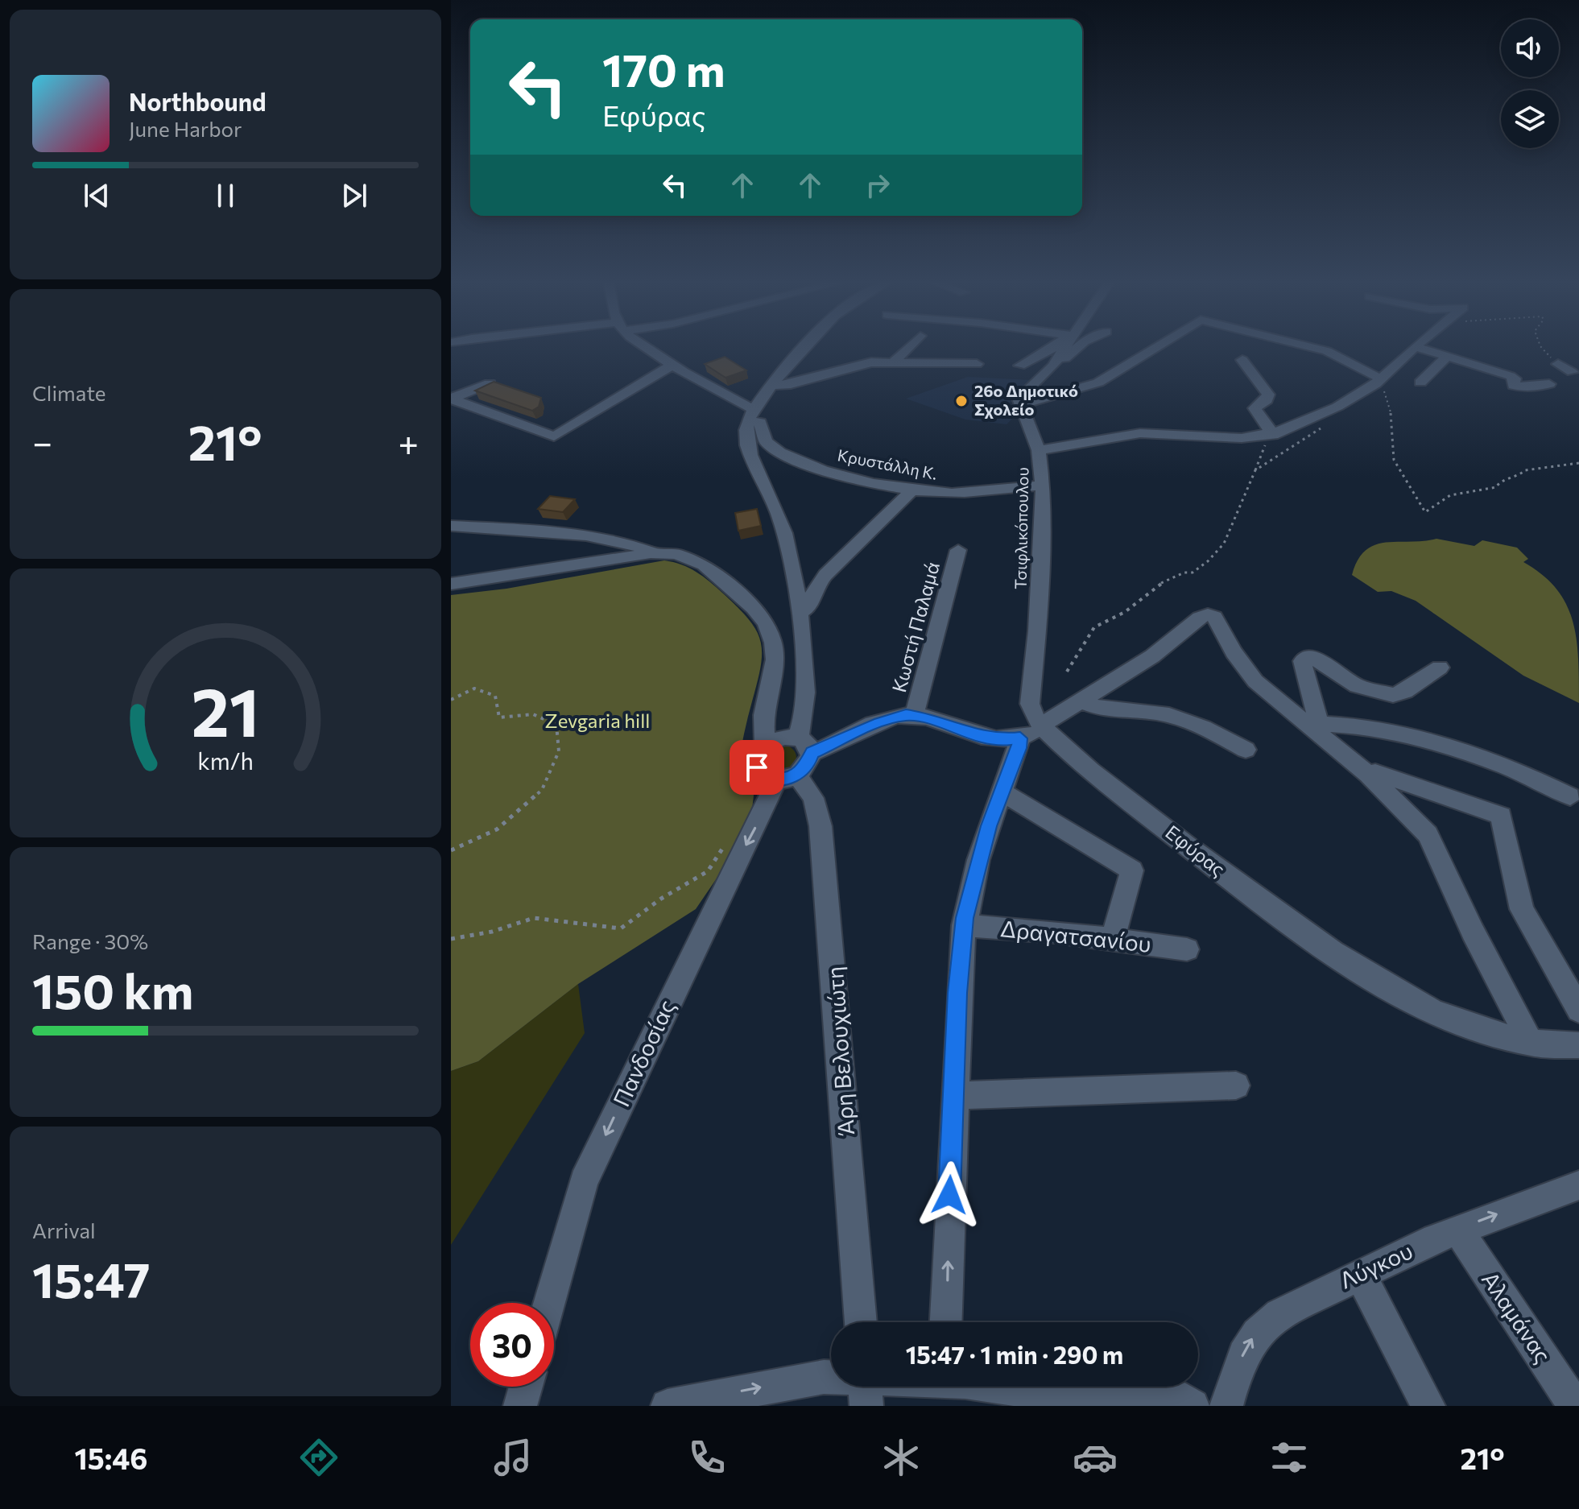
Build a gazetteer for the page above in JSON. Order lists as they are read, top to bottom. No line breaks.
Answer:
{"streets":{"street":["Κρυστάλλη Κ.","Τσιφλικόπουλου","Κωστή Παλαμά","Εφύρας","Δραγατσανίου","Άρη Βελουχιώτη","Πανδοσίας","Λύγκου","Αλαμάνας"]},"crossings":[["Κρυστάλλη Κ.","Τσιφλικόπουλου"],["Τσιφλικόπουλου","Εφύρας"],["Άρη Βελουχιώτη","Πανδοσίας"],["Λύγκου","Αλαμάνας"]],"one_way":["Πανδοσίας","Λύγκου"],"parks":["Zevgaria hill"],"places":["26ο Δημοτικό Σχολείο"],"page":{"turn":["170 m","Εφύρας"],"song":["Northbound","June Harbor"],"tile":["Climate",["Range · 30%","150 km"],["Arrival","15:47"]],"heat":["−","21°","+"],"limit":"30","trip":"15:47 · 1 min · 290 m","tabs":["15:46","21°"],"gauge":["21","km/h"]}}
